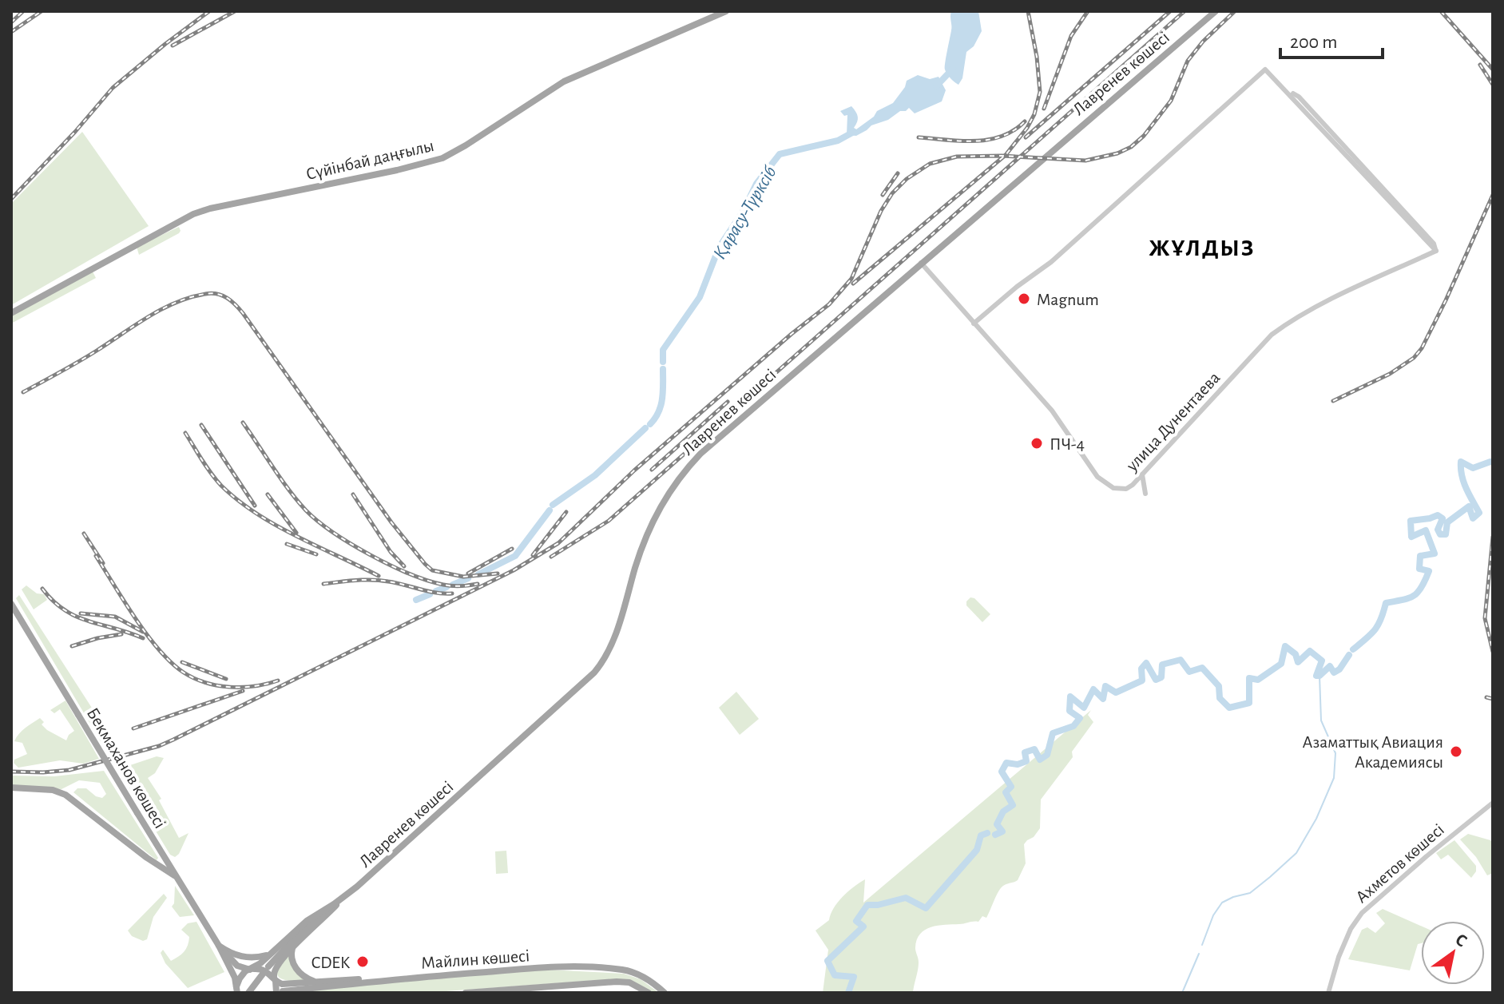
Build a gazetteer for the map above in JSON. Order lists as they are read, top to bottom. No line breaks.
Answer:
{"streets":{"main road":["Лавренев көшесі","Сүйінбай даңғылы","Бекмаханов көшесі","Майлин көшесі"],"street":["улица Дунентаева","Ахметов көшесі"]},"crossings":[["Лавренев көшесі","улица Дунентаева"],["Лавренев көшесі","Бекмаханов көшесі"],["Бекмаханов көшесі","Майлин көшесі"]],"districts":["ЖҰЛДЫЗ"],"water":["Қарасу-Түрксіб"],"places":["Magnum","ПЧ-4","Азаматтық Авиация Академиясы","CDEK"],"scale_bar":"200 m","north":"top right"}
